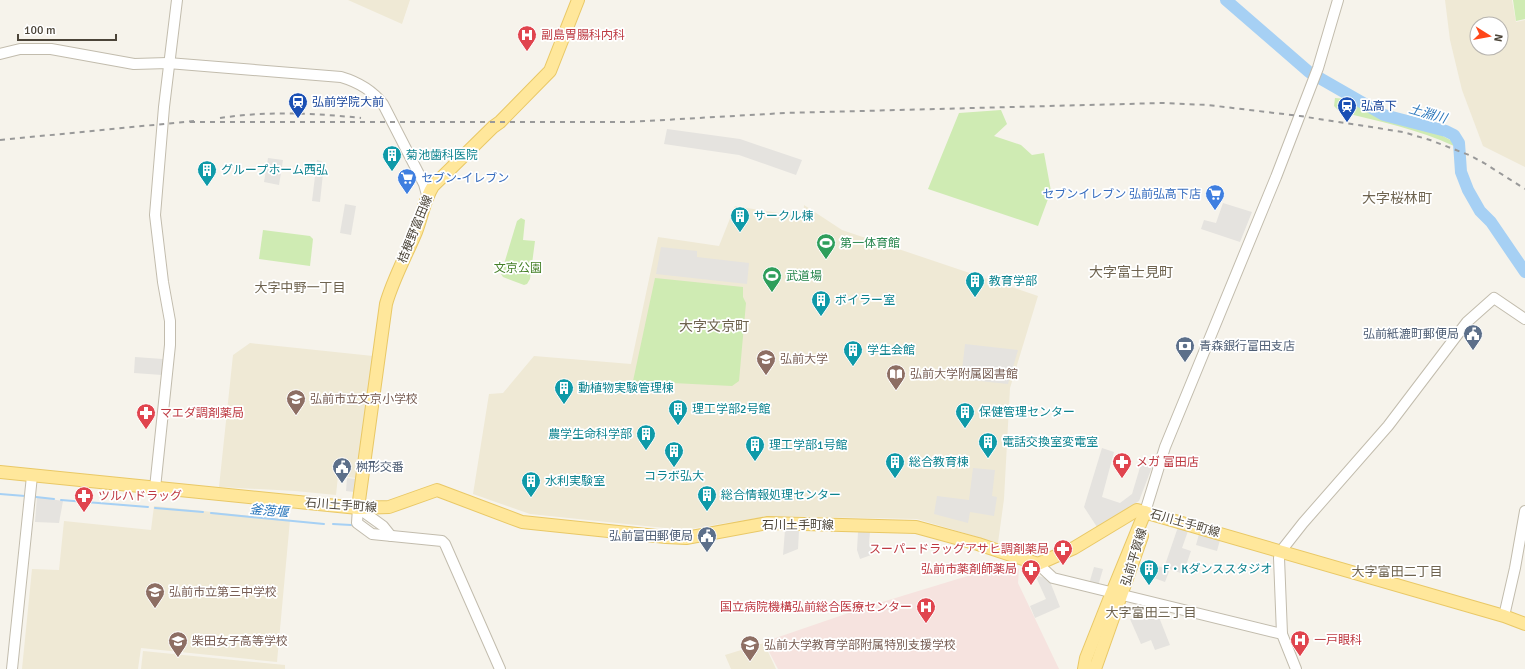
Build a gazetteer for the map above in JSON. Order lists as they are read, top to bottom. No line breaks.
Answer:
{"streets":{"main road":["桔梗野富田線","石川土手町線","弘前平賀線"]},"crossings":[["桔梗野富田線","石川土手町線"],["石川土手町線","弘前平賀線"]],"districts":["大字桜林町","大字富士見町","大字中野一丁目","大字文京町","大字富田二丁目","大字富田三丁目"],"water":["土淵川","釜萢堰"],"parks":["文京公園"],"places":{"hospital":["副島胃腸科内科","国立病院機構弘前総合医療センター","一戸眼科"],"station":["弘前学院大前","弘高下"],"building":["菊池歯科医院","グループホーム西弘","サークル棟","教育学部","ボイラー室","学生会館","動植物実験管理棟","理工学部2号館","保健管理センター","農学生命科学部","電話交換室変電室","理工学部1号館","コラボ弘大","総合教育棟","水利実験室","総合情報処理センター","F・Kダンススタジオ"],"supermarket":["セブン-イレブン","セブンイレブン 弘前弘高下店"],"sports":["第一体育館","武道場"],"public building":["弘前紙漉町郵便局","桝形交番","弘前富田郵便局"],"bank":["青森銀行富田支店"],"school or university":["弘前大学","弘前市立文京小学校","弘前市立第三中学校","柴田女子高等学校","弘前大学教育学部附属特別支援学校"],"library":["弘前大学附属図書館"],"pharmacy":["マエダ調剤薬局","メガ 富田店","ツルハドラッグ","スーパードラッグアサヒ調剤薬局","弘前市薬剤師薬局"]},"scale_bar":"100 m","north":"right"}
